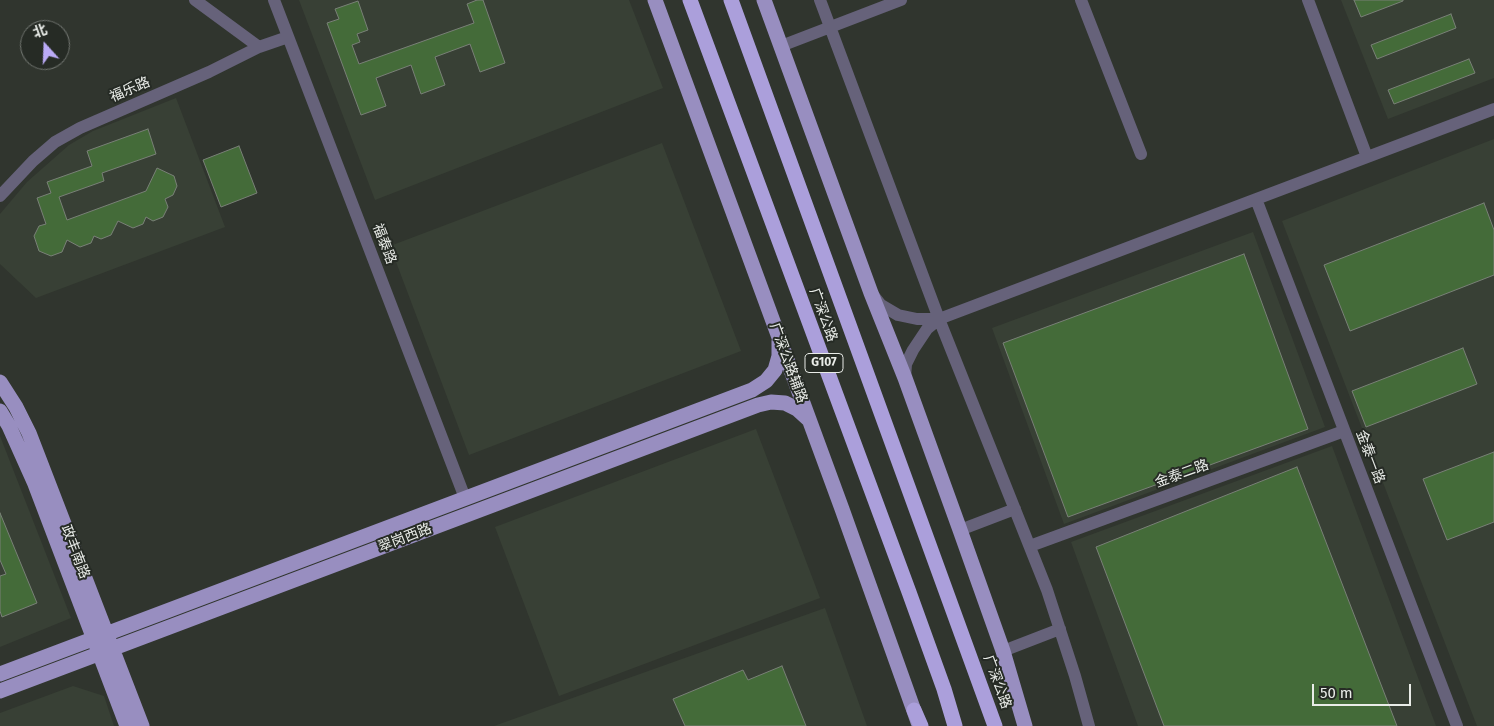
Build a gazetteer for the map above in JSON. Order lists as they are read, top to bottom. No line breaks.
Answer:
{"streets":{"highway":["广深公路","G107"],"main road":["广深公路辅路","翠岗西路","政丰南路"],"street":["福乐路","福泰路","金泰一路","金泰二路"]},"crossings":[["福乐路","福泰路"],["福泰路","翠岗西路"],["广深公路辅路","翠岗西路"],["金泰一路","金泰二路"],["翠岗西路","政丰南路"]],"scale_bar":"50 m","north":"top"}
